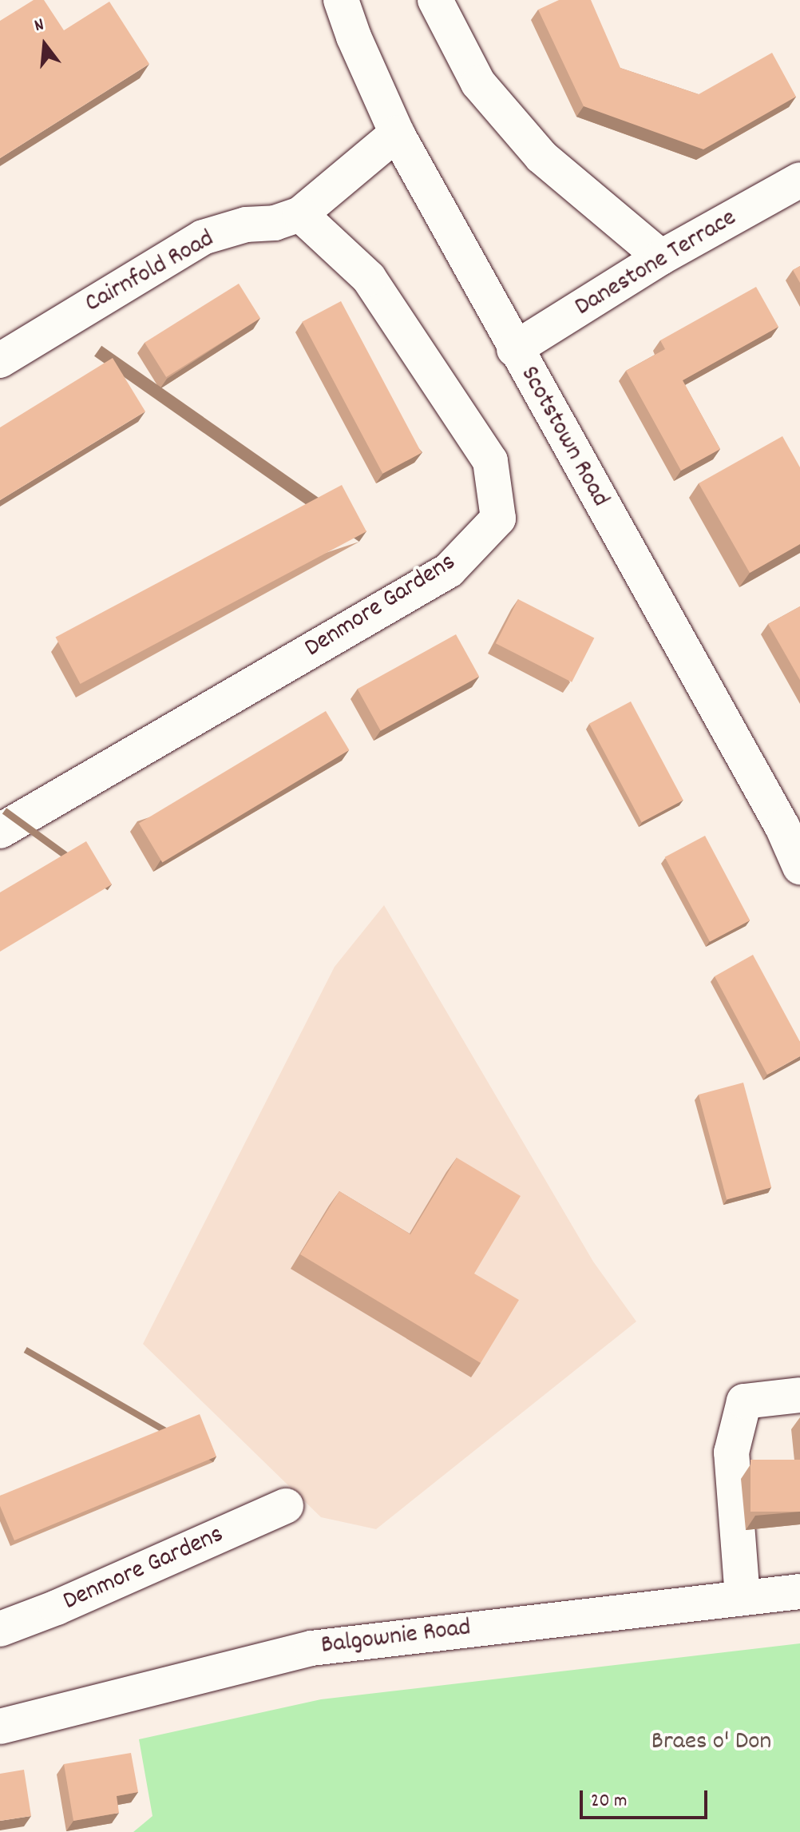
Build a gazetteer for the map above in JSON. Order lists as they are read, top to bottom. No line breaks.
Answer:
{"streets":{"street":["Danestone Terrace","Cairnfold Road","Scotstown Road","Denmore Gardens","Balgownie Road"]},"crossings":[["Danestone Terrace","Scotstown Road"],["Cairnfold Road","Scotstown Road"],["Cairnfold Road","Denmore Gardens"]],"parks":["Braes o' Don"],"scale_bar":"20 m","north":"top"}
